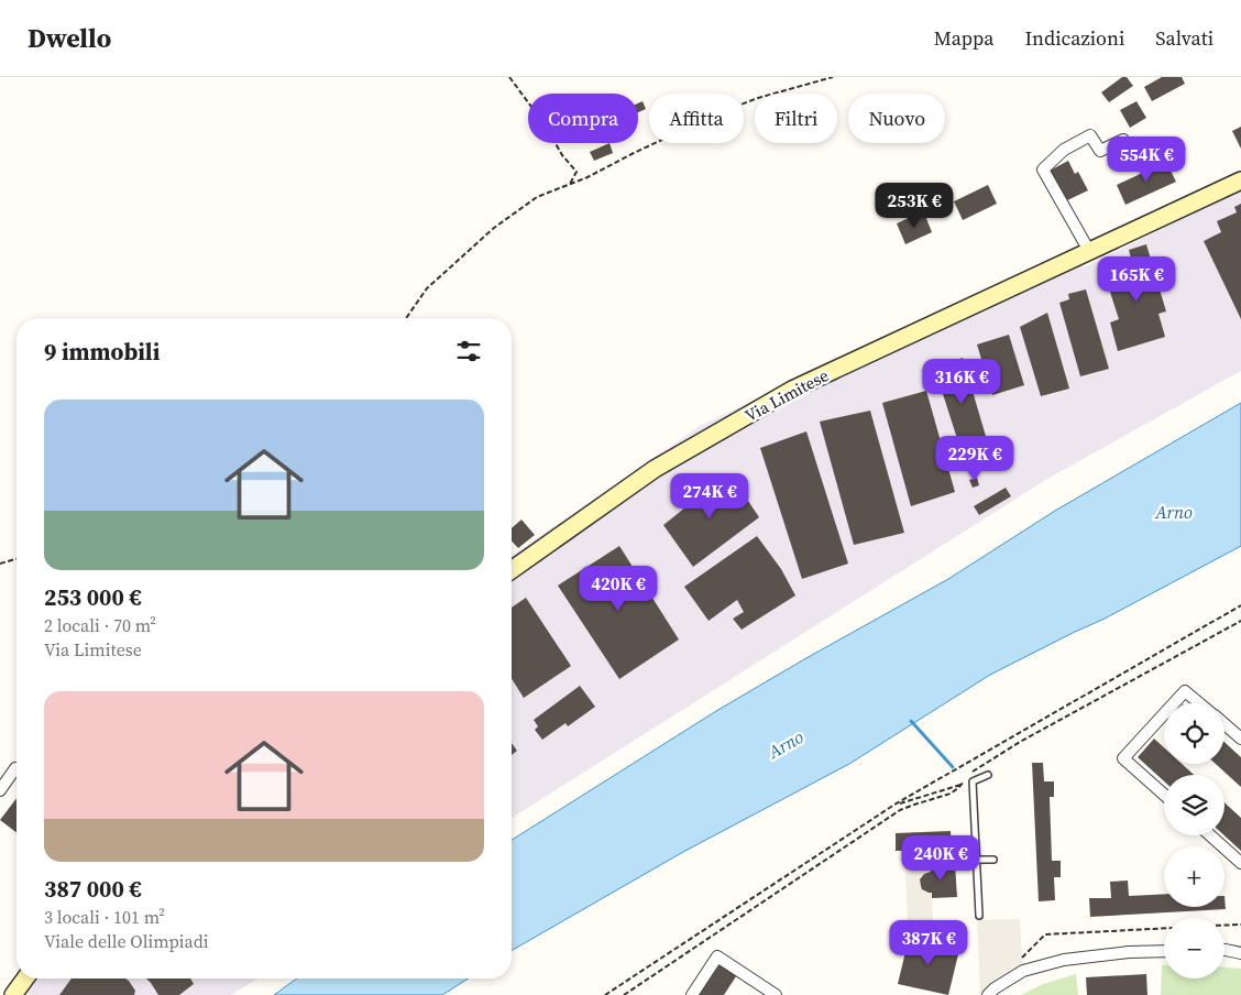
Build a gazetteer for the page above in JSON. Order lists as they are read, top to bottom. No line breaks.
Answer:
{"streets":{"main road":["Via Limitese"]},"water":["Arno"],"page":{"header":"Dwello","nav":["Mappa","Indicazioni","Salvati"],"chip":["Compra","Affitta","Filtri","Nuovo"],"price":["554K €","253K €","165K €","316K €","229K €","274K €","420K €","240K €","387K €"],"heading":"9 immobili","list":[{"name":"253 000 €","note":"2 locali · 70 m² · Via Limitese"},{"name":"387 000 €","note":"3 locali · 101 m² · Viale delle Olimpiadi"}],"map_buttons":["+","−"]}}
